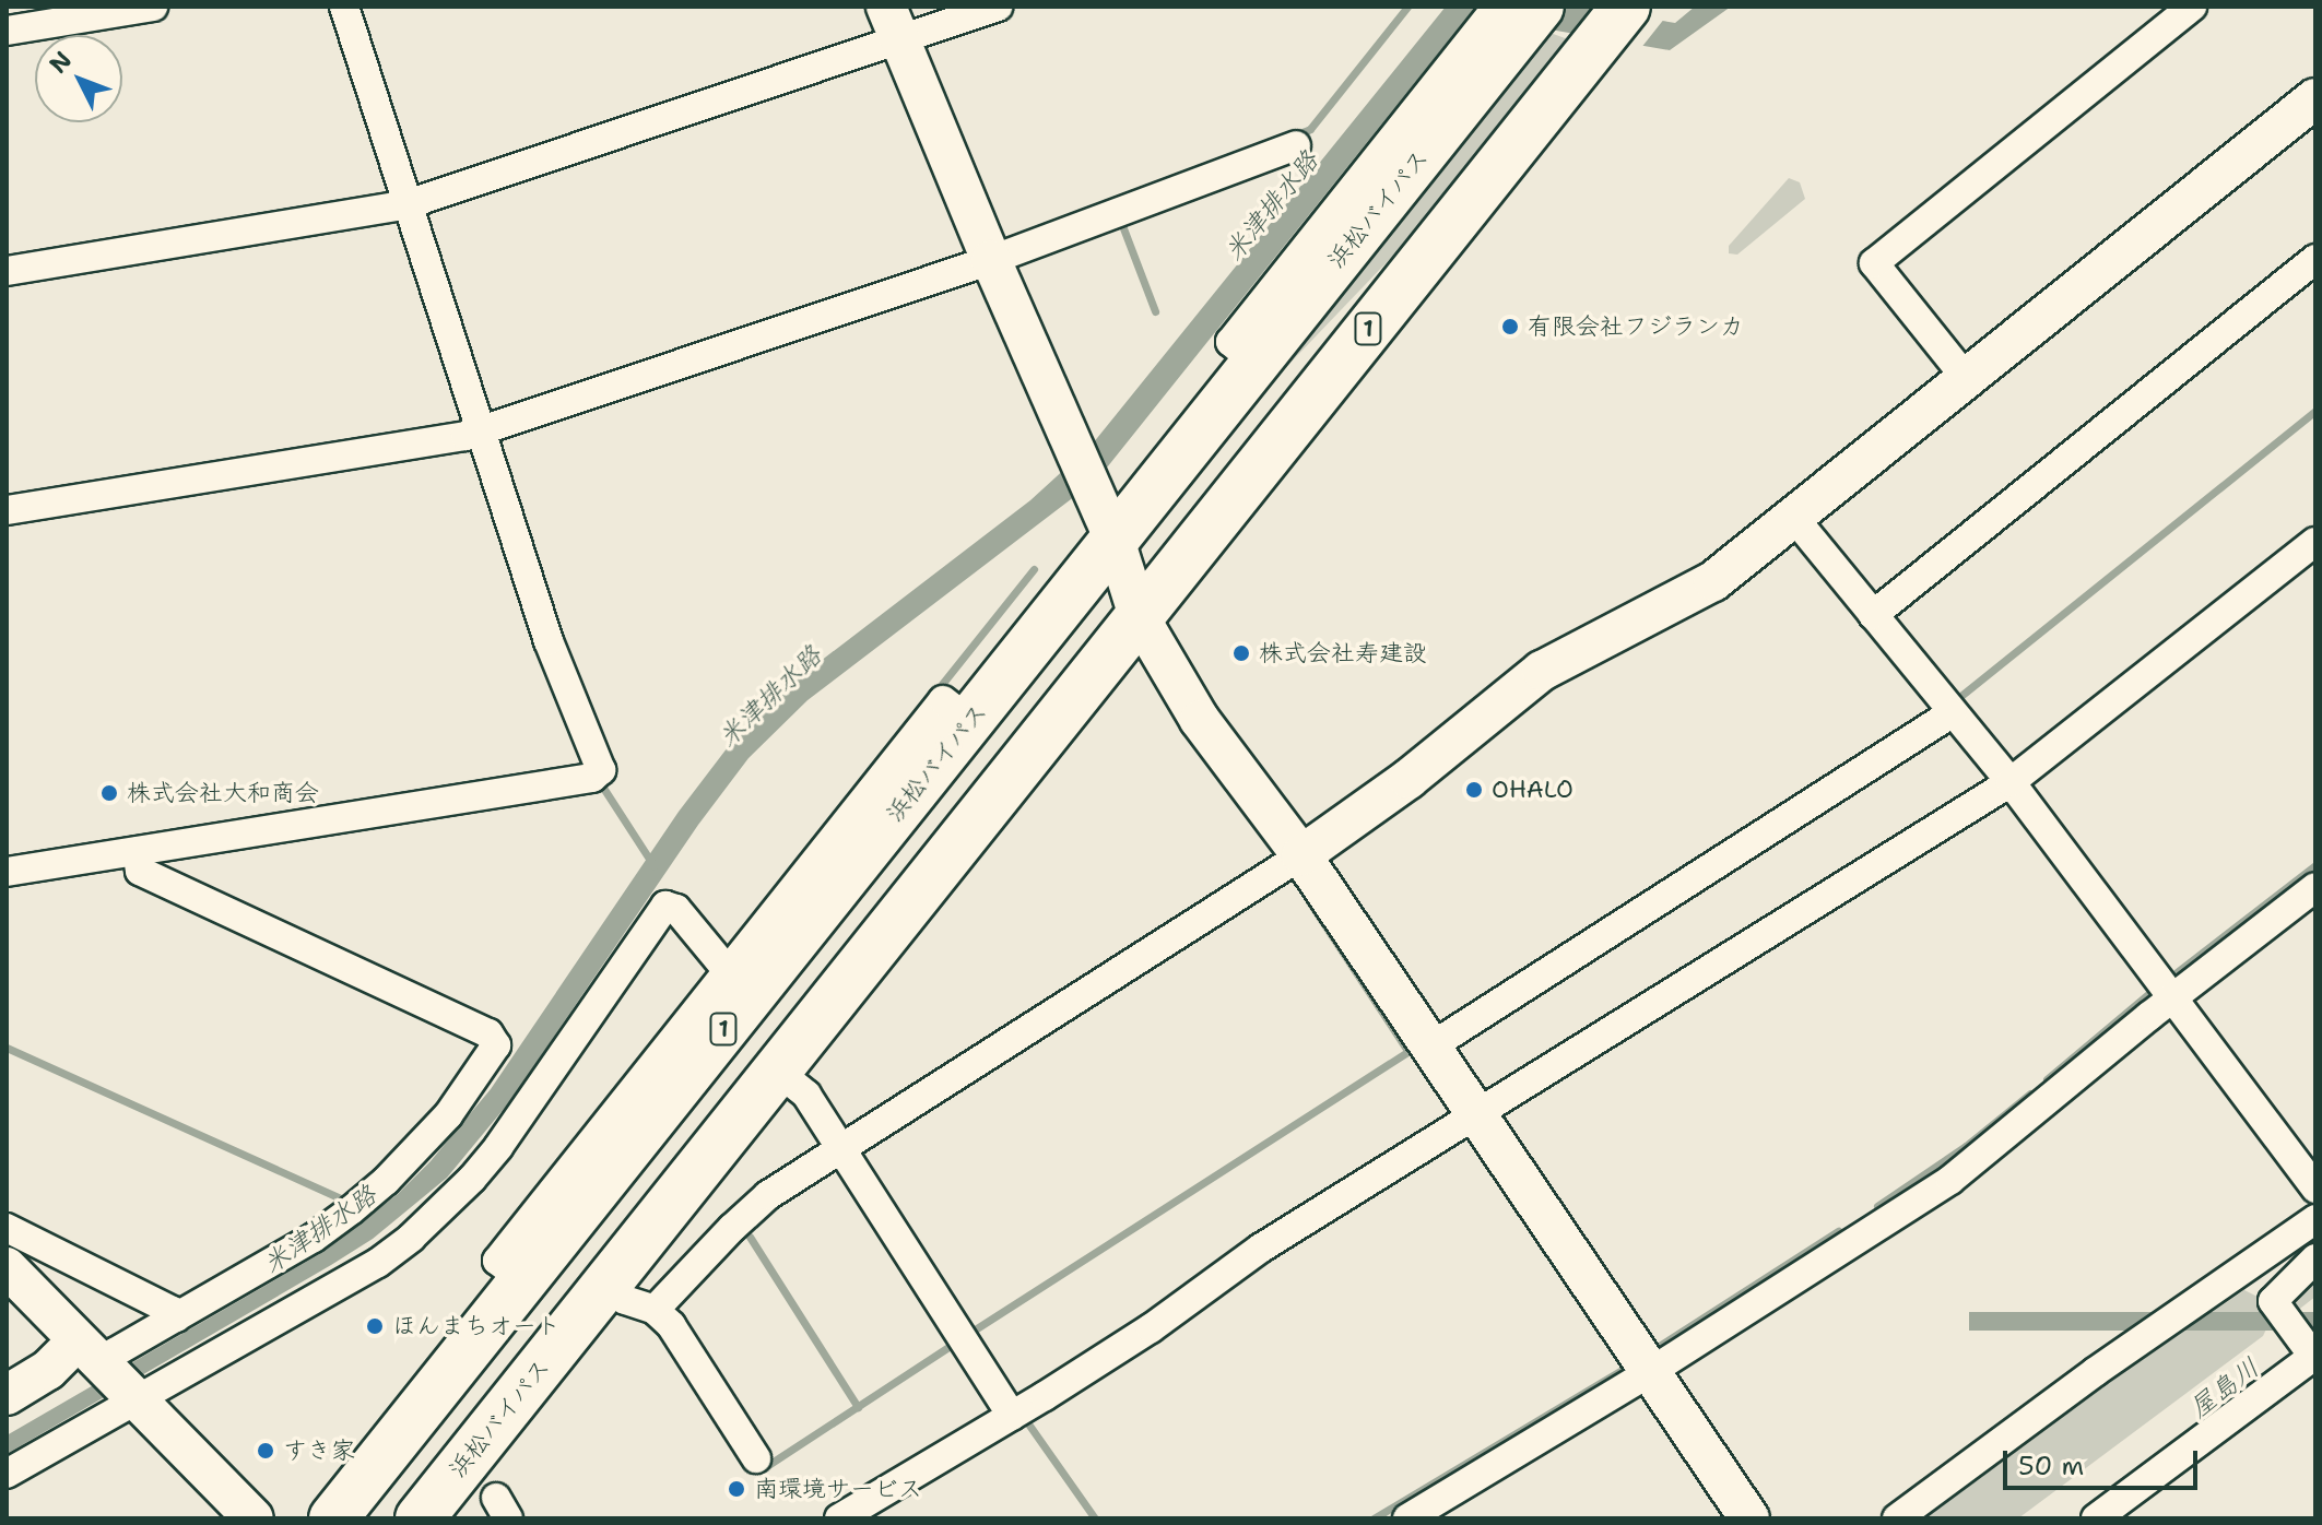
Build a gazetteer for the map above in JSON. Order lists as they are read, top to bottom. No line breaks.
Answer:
{"streets":{"highway":["浜松バイパス","1"]},"water":["米津排水路","屋島川"],"places":["有限会社フジランカ","株式会社寿建設","OHALO","株式会社大和商会","ほんまちオート","すき家","南環境サービス"],"scale_bar":"50 m","north":"top left"}
